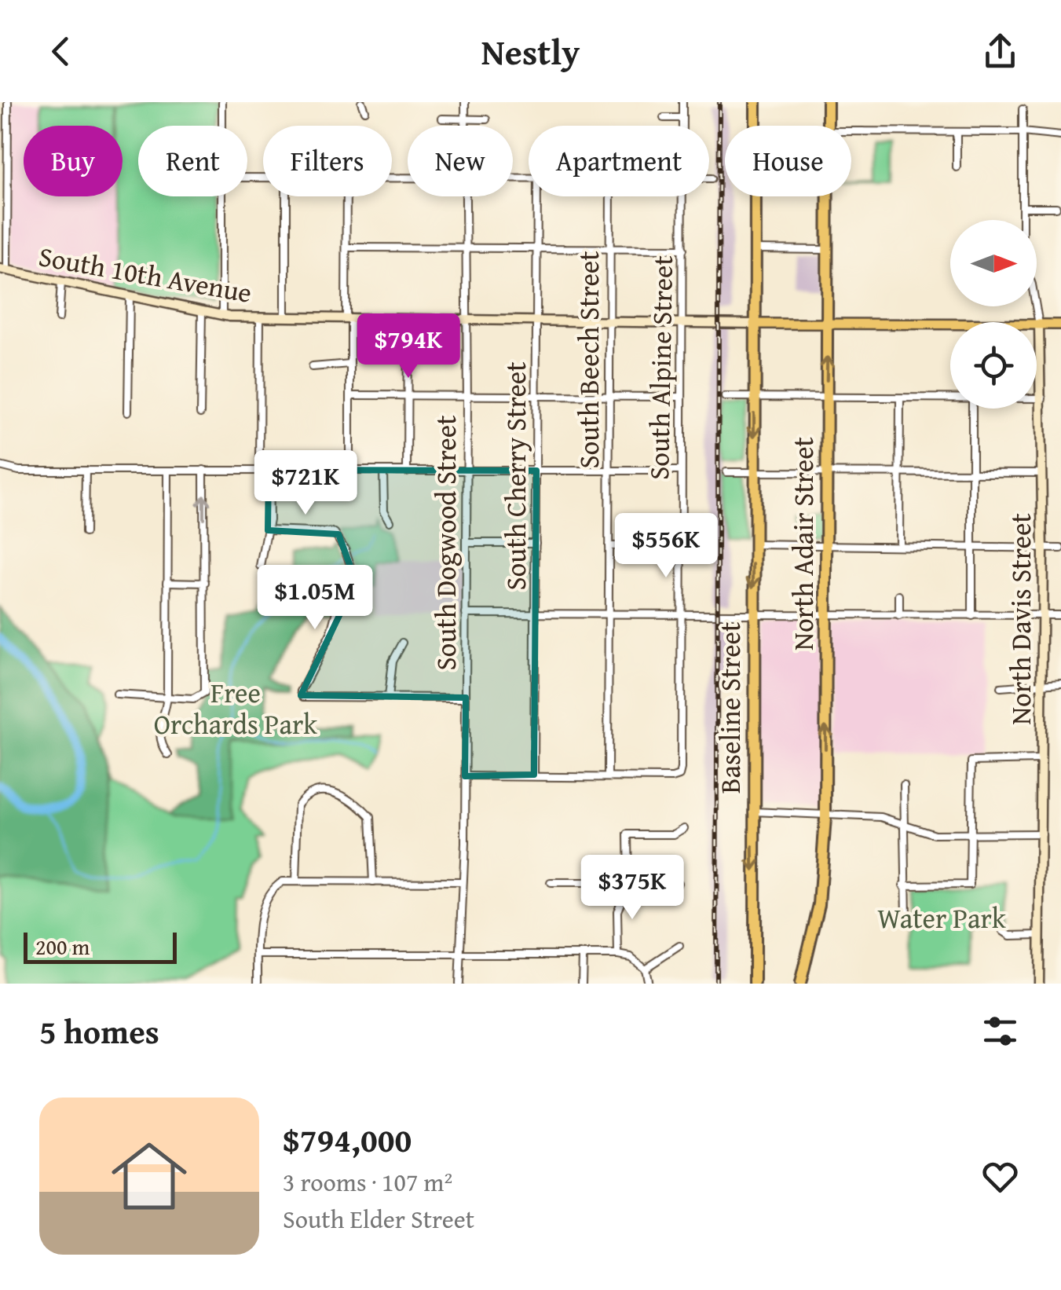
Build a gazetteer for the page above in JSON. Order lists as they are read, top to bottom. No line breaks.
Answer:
{"streets":{"highway":["North Adair Street","Baseline Street"],"main road":["South 10th Avenue","North Davis Street"],"street":["South Beech Street","South Alpine Street","South Cherry Street","South Dogwood Street"]},"crossings":[["South 10th Avenue","South Beech Street"],["South 10th Avenue","South Alpine Street"],["South 10th Avenue","South Cherry Street"],["South 10th Avenue","South Dogwood Street"],["South 10th Avenue","Baseline Street"],["South Beech Street","South Alpine Street"]],"one_way":["Baseline Street"],"parks":["Free Orchards Park","Water Park"],"scale_bar":"200 m","north":"right","page":{"header":"Nestly","chip":["Buy","Rent","Filters","New","Apartment","House"],"price":["$794K","$721K","$556K","$1.05M","$375K"],"scale":"200 m","heading":"5 homes","list":[{"name":"$794,000","note":"3 rooms · 107 m² · South Elder Street"}]}}
